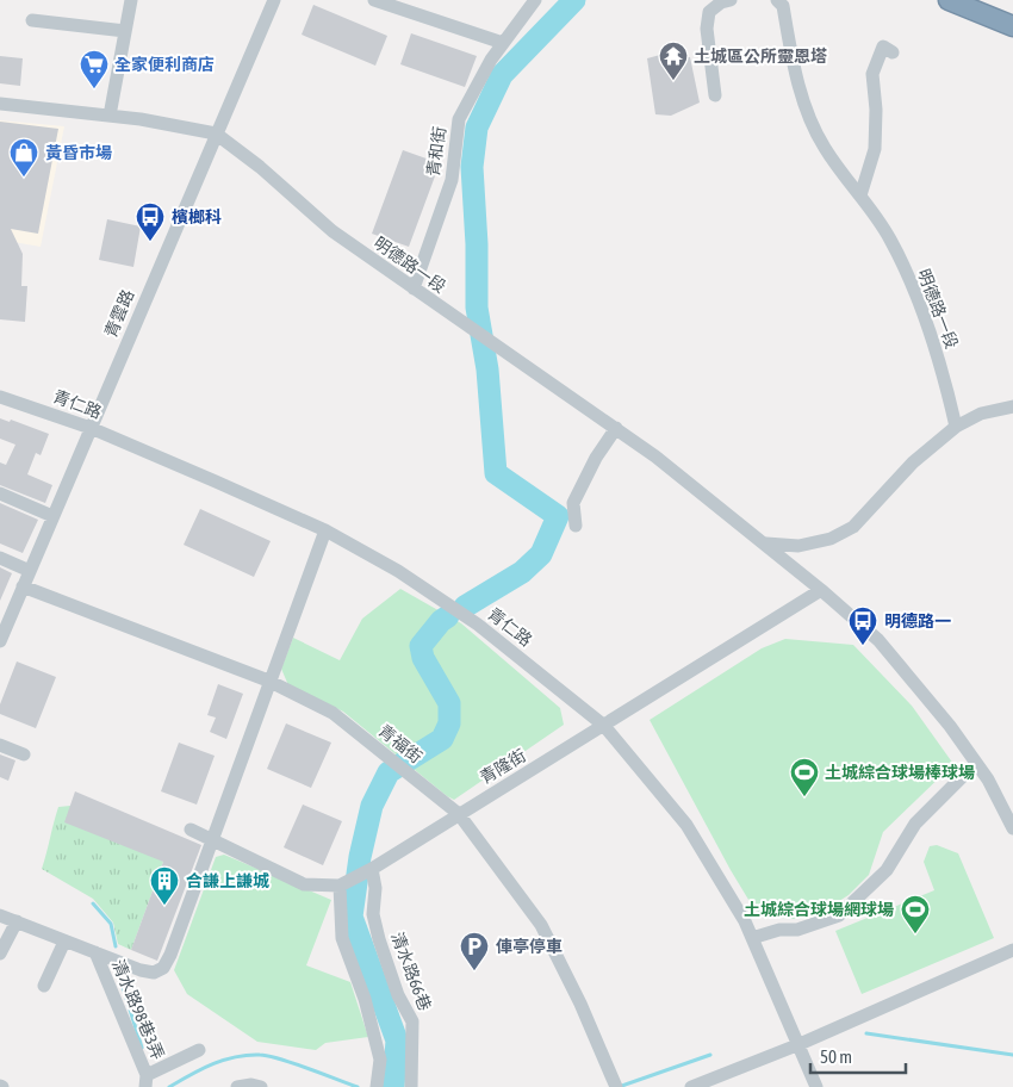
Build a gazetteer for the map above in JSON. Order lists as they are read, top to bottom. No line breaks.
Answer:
{"streets":{"street":["青和街","明德路一段","青雲路","青仁路","青福街","青隆街","清水路66巷","清水路98巷3弄"]},"crossings":[["青和街","明德路一段"],["明德路一段","青雲路"],["明德路一段","青隆街"],["青雲路","青仁路"],["青雲路","青福街"],["青仁路","青隆街"],["青福街","青隆街"],["青隆街","清水路66巷"]],"places":{"temple":["土城區公所靈恩塔"],"supermarket":["全家便利商店"],"shop":["黃昏市場"],"bus stop":["檳榔科","明德路一"],"sports":["土城綜合球場棒球場","土城綜合球場網球場"],"building":["合謙上謙城"],"parking":["俥亭停車"]},"scale_bar":"50 m"}
